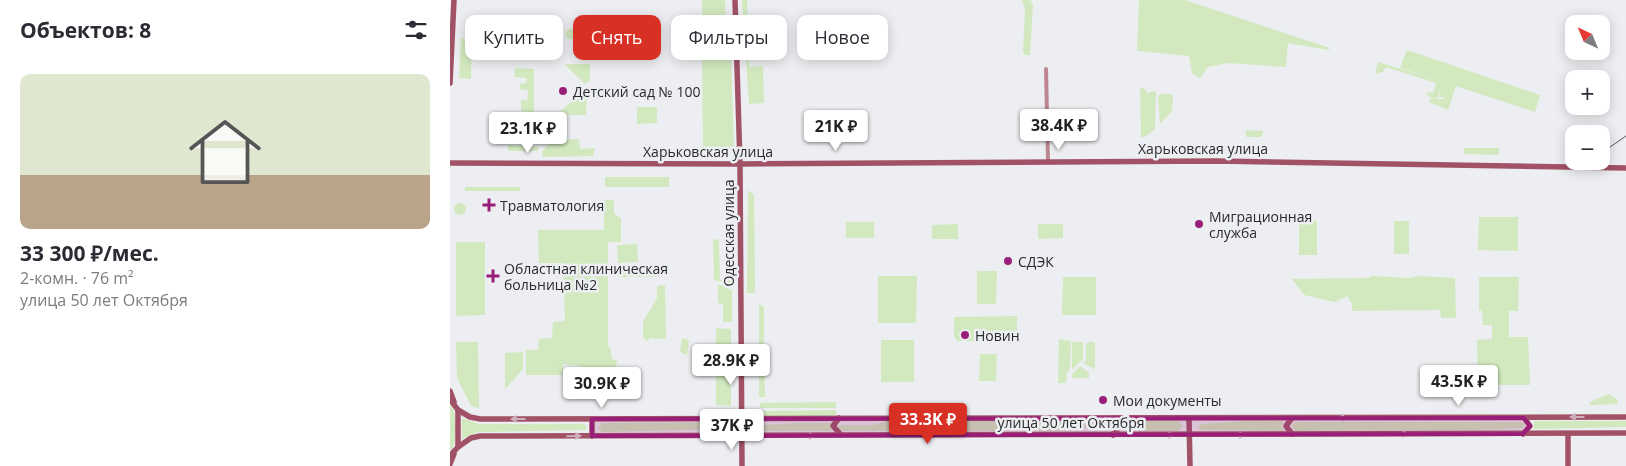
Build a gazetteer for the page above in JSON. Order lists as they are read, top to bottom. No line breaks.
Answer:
{"streets":{"main road":["Харьковская улица","Одесская улица","улица 50 лет Октября"]},"crossings":[["Харьковская улица","Одесская улица"],["Одесская улица","улица 50 лет Октября"]],"places":{"other":["Детский сад № 100","Миграционная служба","СДЭК","Новин","Мои документы"],"health":["Травматология","Областная клиническая больница №2"]},"north":"top left","page":{"heading":"Объектов: 8","map_buttons":["+","−"],"chip":["Купить","Снять","Фильтры","Новое"],"list":[{"name":"33 300 ₽/мес.","note":"2-комн. · 76 m² · улица 50 лет Октября"}],"price":["38.4K ₽","21K ₽","23.1K ₽","28.9K ₽","43.5K ₽","30.9K ₽","33.3K ₽","37K ₽"]}}
